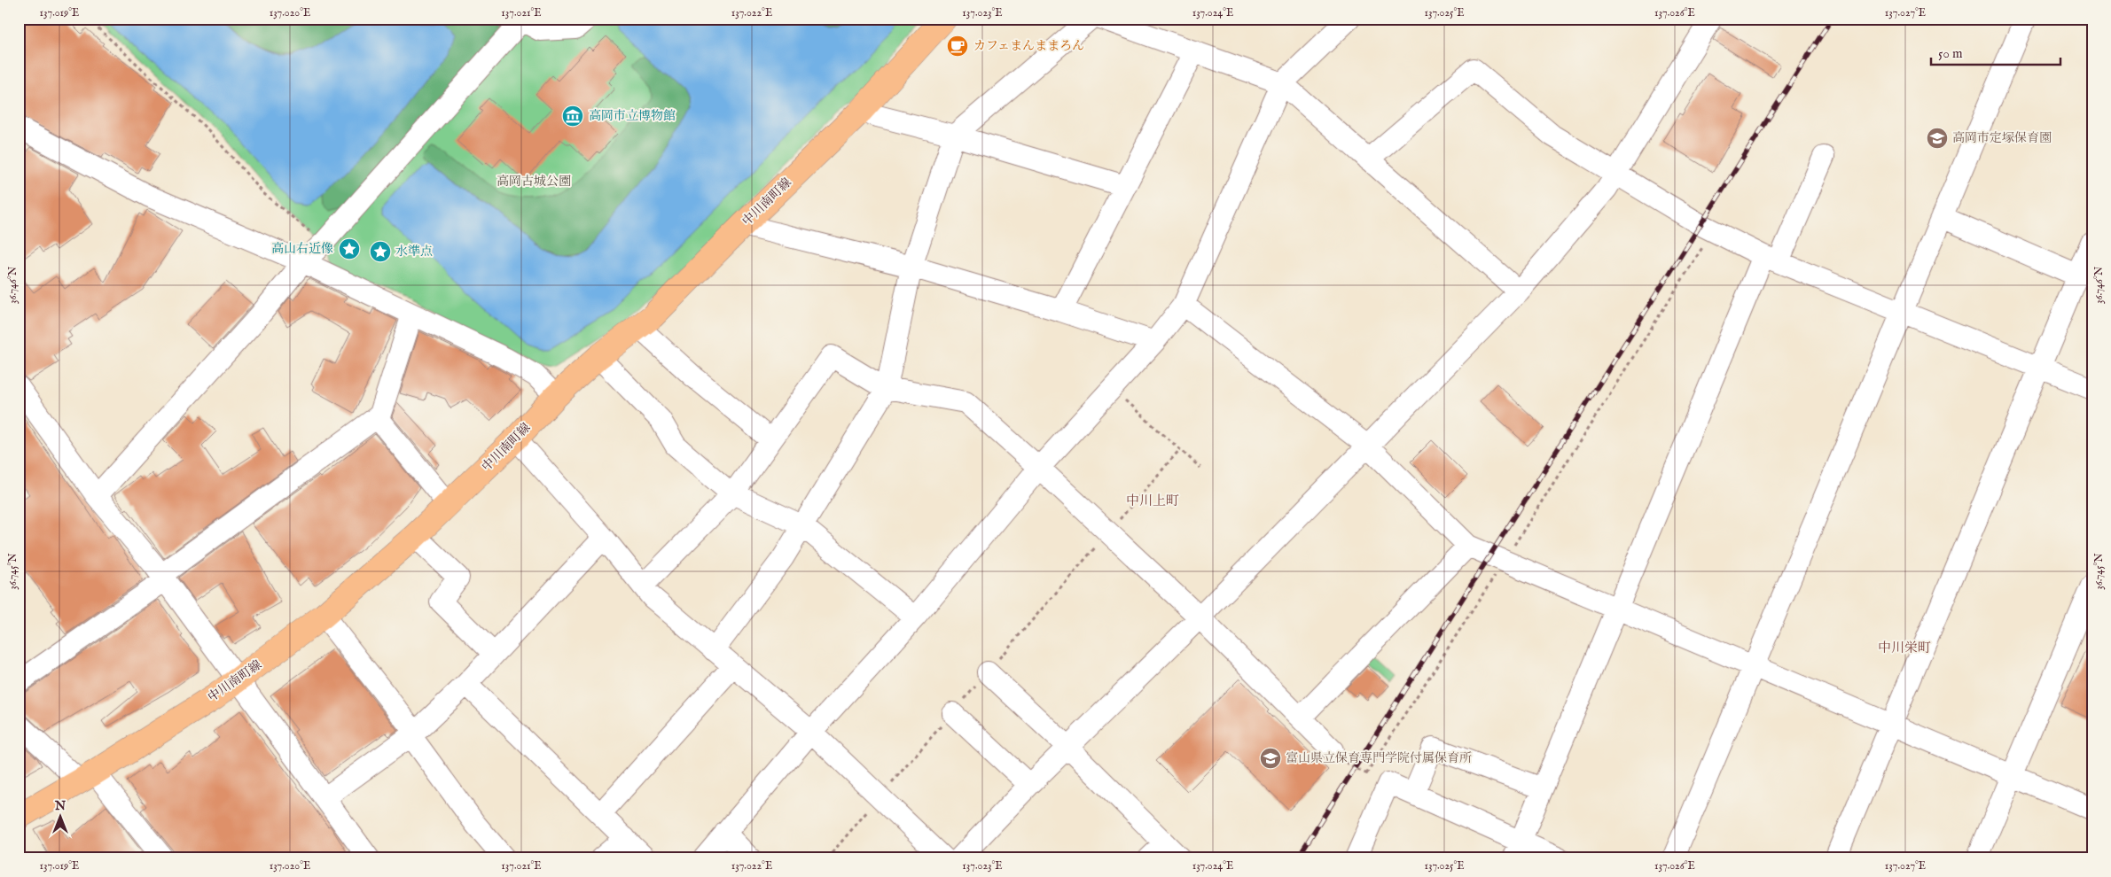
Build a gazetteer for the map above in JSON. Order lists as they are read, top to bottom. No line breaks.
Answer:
{"streets":{"main road":["中川南町線"]},"districts":["中川上町","中川栄町"],"parks":["高岡古城公園"],"places":{"cafe":["カフェまんままろん"],"museum":["高岡市立博物館"],"school or university":["高岡市定塚保育園","富山県立保育専門学院付属保育所"],"place":["高山右近像","水準点"]},"scale_bar":"50 m","north":"top","coordinates":["137.019°E","137.020°E","137.021°E","137.022°E","137.023°E","137.024°E","137.025°E","137.026°E","137.027°E","36.746°N","36.745°N"]}
